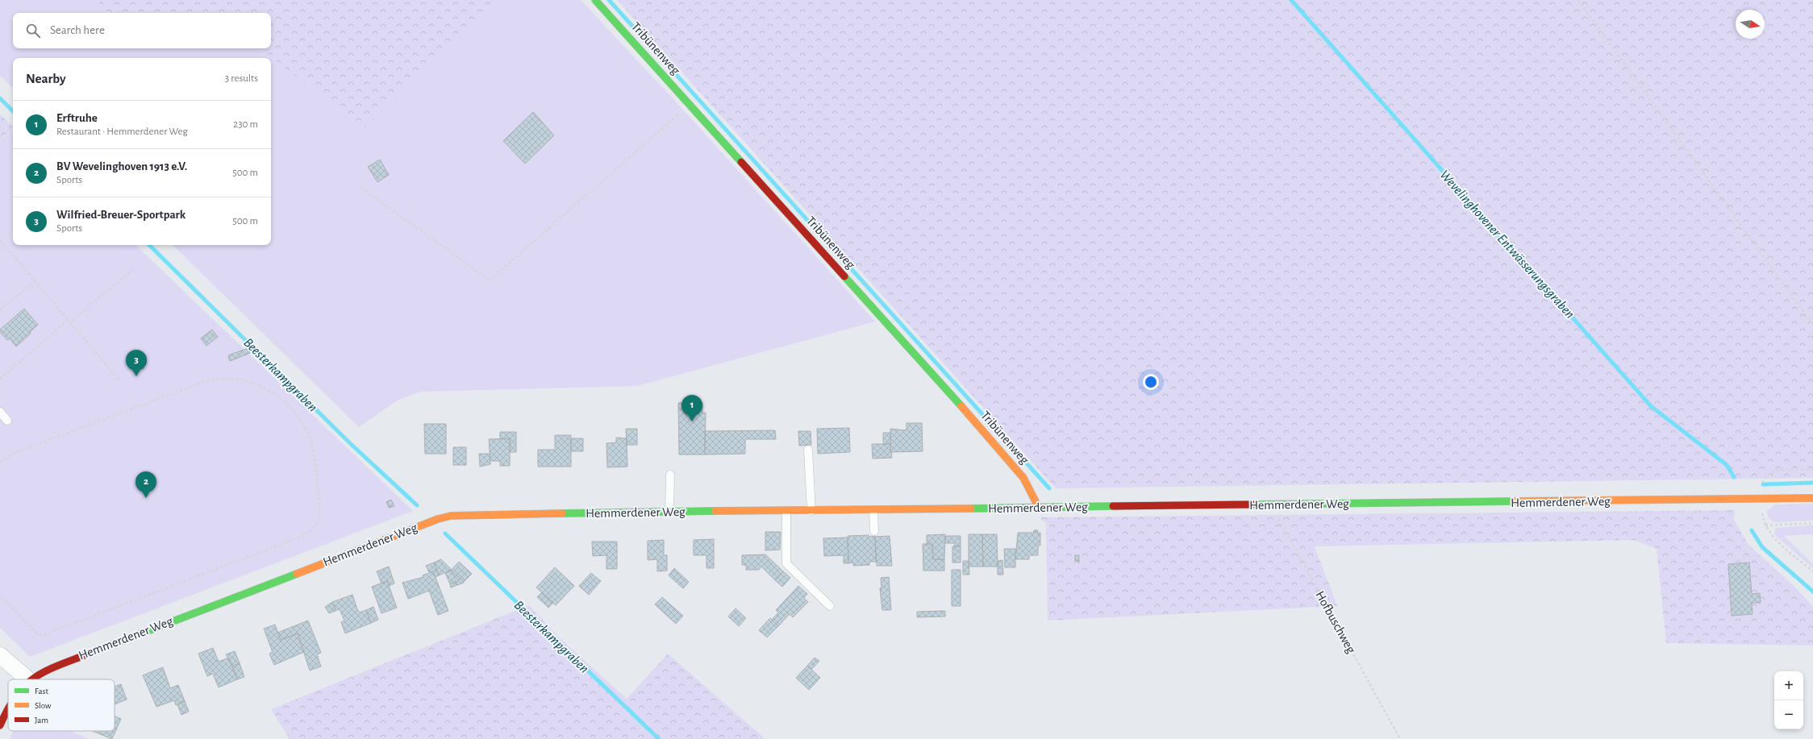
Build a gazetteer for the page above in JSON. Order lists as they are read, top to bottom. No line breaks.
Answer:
{"streets":{"main road":["Tribünenweg","Hemmerdener Weg"],"path":["Hofbuschweg"]},"crossings":[["Tribünenweg","Hemmerdener Weg"],["Hemmerdener Weg","Hofbuschweg"]],"water":["Wevelinghovener Entwässerungsgraben","Beesterkampgraben"],"legend":["Fast","Slow","Jam"],"north":"right","page":{"search":"Search here","heading":["Nearby","3 results"],"list":[{"mark":"1","name":"Erftruhe","note":"Restaurant · Hemmerdener Weg","value":"230 m"},{"mark":"2","name":"BV Wevelinghoven 1913 e.V.","note":"Sports","value":"500 m"},{"mark":"3","name":"Wilfried-Breuer-Sportpark","note":"Sports","value":"500 m"}],"pins":["3","1","2"],"map_buttons":["+","−"]}}
